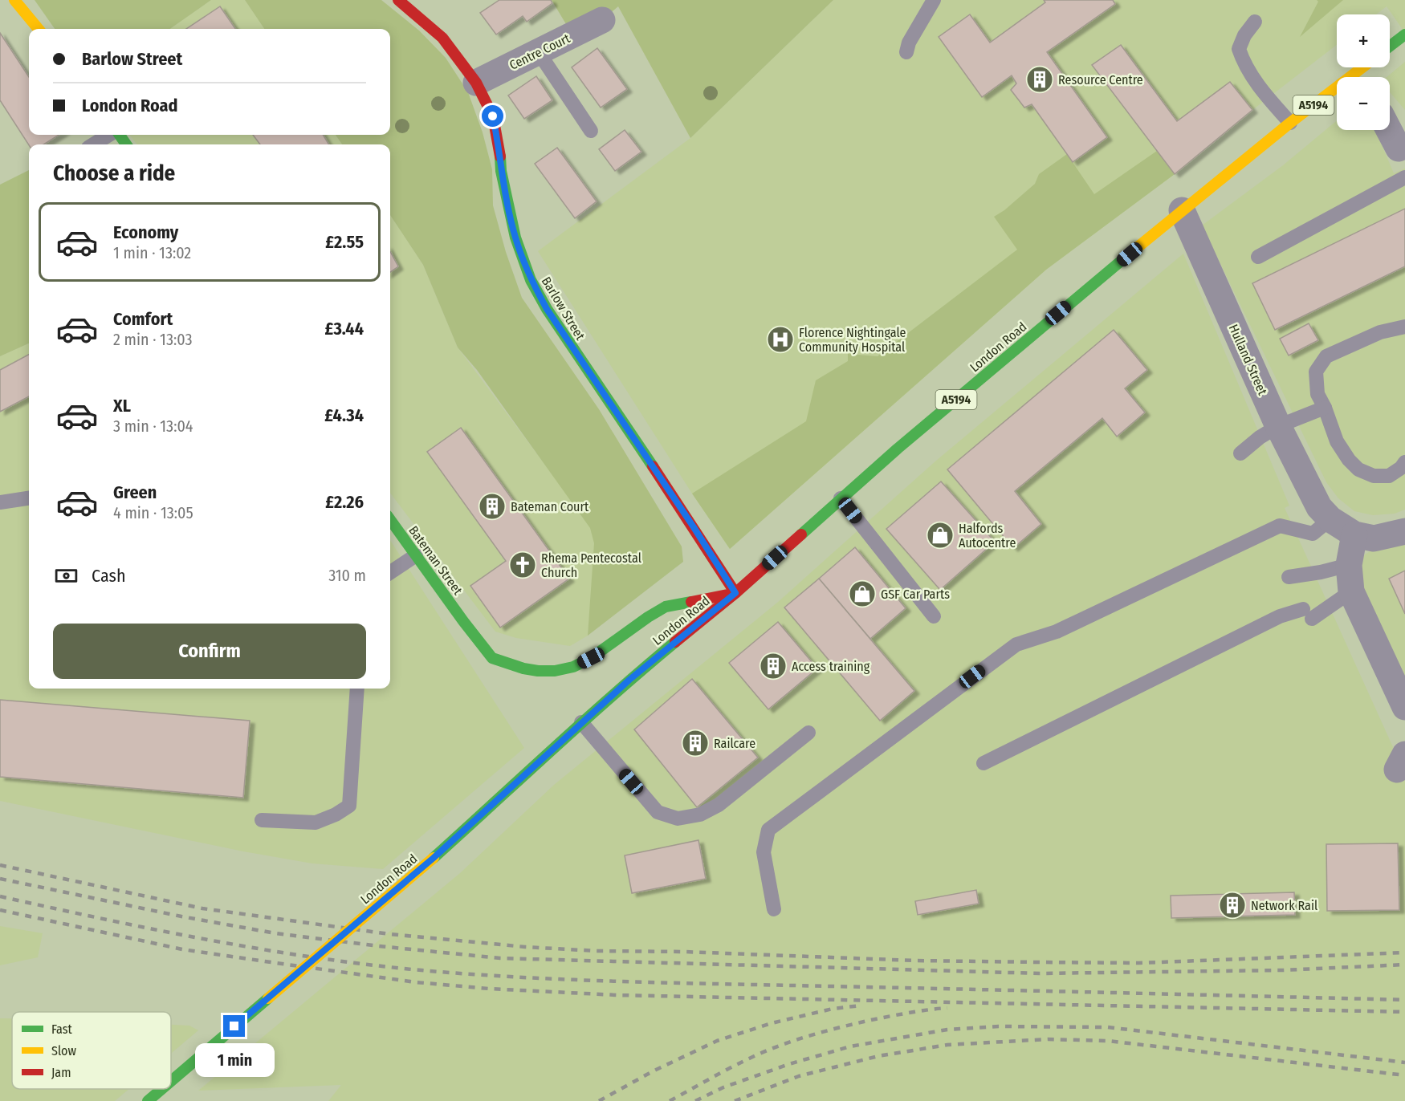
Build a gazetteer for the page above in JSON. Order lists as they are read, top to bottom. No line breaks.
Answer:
{"streets":{"main road":["A5194","Barlow Street","London Road","Bateman Street"],"street":["Centre Court","Hulland Street"]},"crossings":[["Centre Court","Barlow Street"],["Barlow Street","London Road"],["Barlow Street","Bateman Street"],["London Road","Hulland Street"],["London Road","Bateman Street"]],"places":{"building":["Resource Centre","Bateman Court","Access training","Railcare","Network Rail"],"hospital":["Florence Nightingale Community Hospital"],"shop":["Halfords Autocentre","GSF Car Parts"],"church":["Rhema Pentecostal Church"]},"legend":["Fast","Slow","Jam"],"page":{"map_buttons":["+","−"],"banner":["Barlow Street","London Road"],"heading":"Choose a ride","list":[{"name":"Economy","note":"1 min · 13:02","value":"£2.55"},{"name":"Comfort","note":"2 min · 13:03","value":"£3.44"},{"name":"XL","note":"3 min · 13:04","value":"£4.34"},{"name":"Green","note":"4 min · 13:05","value":"£2.26"}],"pay":["Cash","310 m"],"buttons":"Confirm","bubble":"1 min"}}
